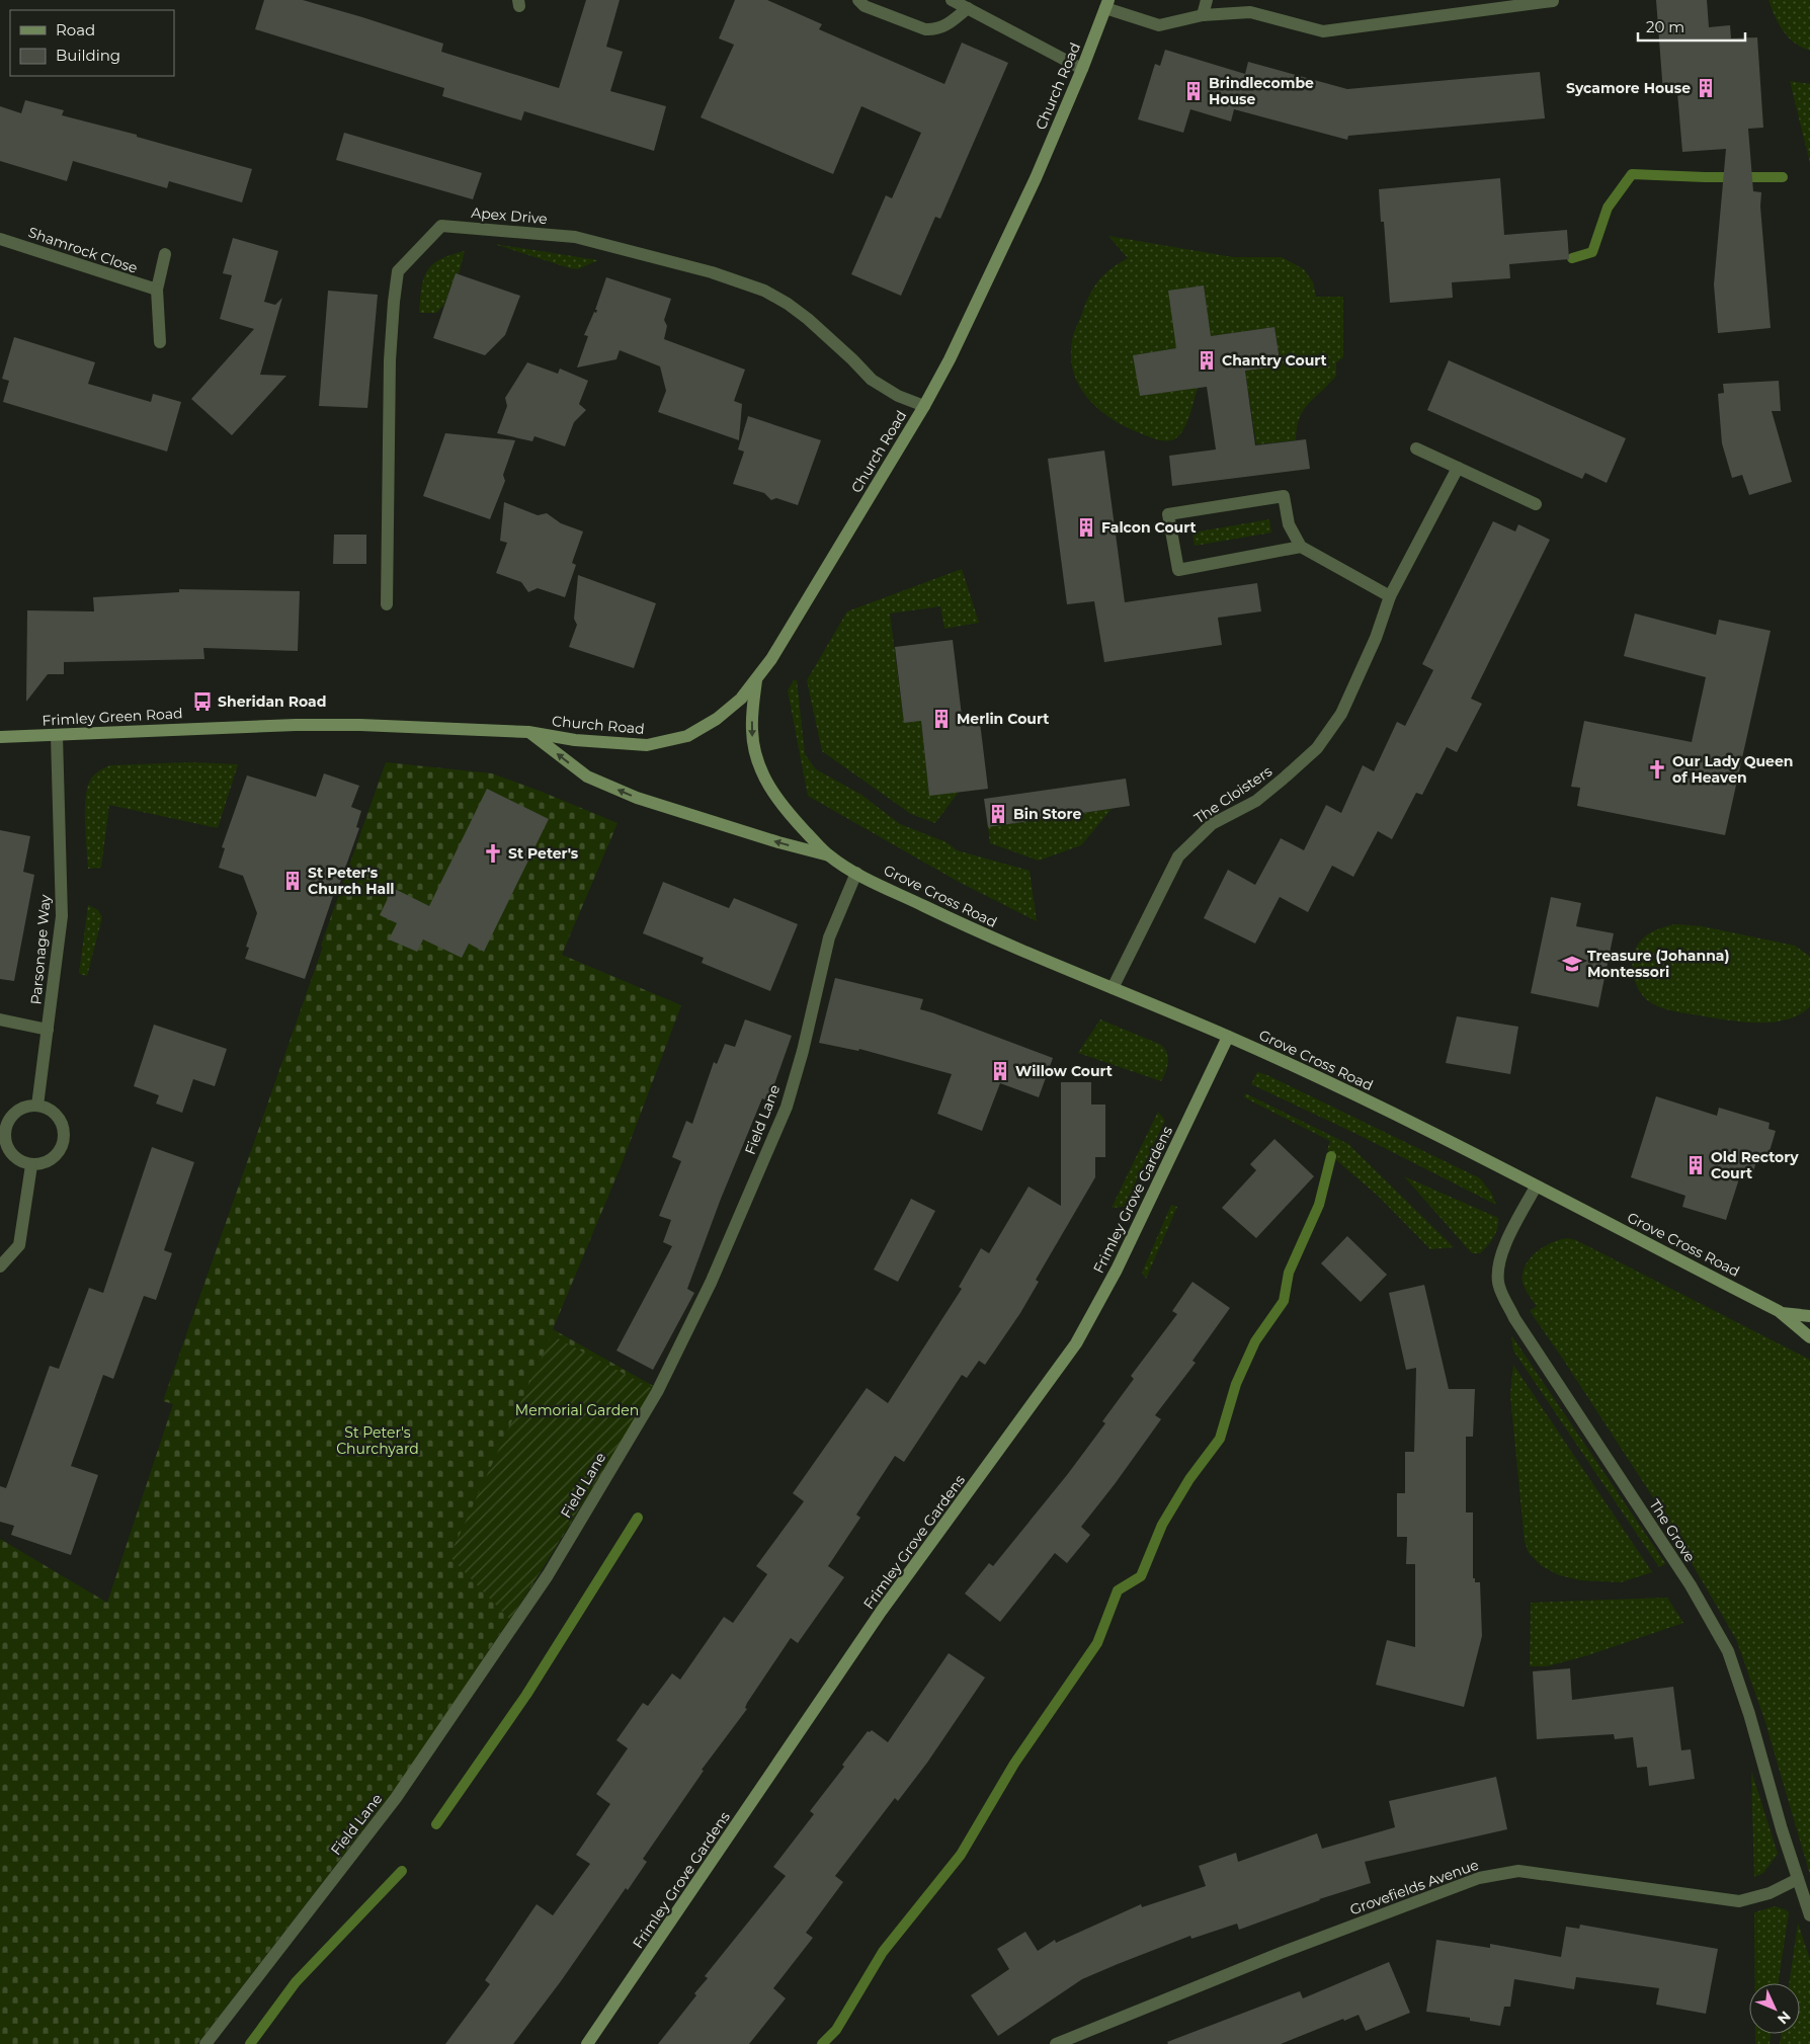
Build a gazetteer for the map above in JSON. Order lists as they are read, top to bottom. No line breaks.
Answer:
{"streets":{"main road":["Church Road","Frimley Green Road","Grove Cross Road","Frimley Grove Gardens"],"street":["Apex Drive","Shamrock Close","The Cloisters","Parsonage Way","Field Lane","The Grove","Grovefields Avenue"]},"crossings":[["Church Road","Apex Drive"],["Church Road","Frimley Green Road"],["Church Road","Grove Cross Road"],["Frimley Green Road","Grove Cross Road"],["Frimley Green Road","Parsonage Way"],["The Cloisters","Grove Cross Road"],["Grove Cross Road","Field Lane"],["Grove Cross Road","Frimley Grove Gardens"],["Grove Cross Road","The Grove"],["The Grove","Grovefields Avenue"]],"parks":["Memorial Garden","St Peter's Churchyard"],"places":{"building":["Sycamore House","Brindlecombe House","Chantry Court","Falcon Court","Merlin Court","Bin Store","St Peter's Church Hall","Willow Court","Old Rectory Court"],"bus stop":["Sheridan Road"],"church":["Our Lady Queen of Heaven","St Peter's"],"school or university":["Treasure (Johanna) Montessori"]},"legend":["Road","Building"],"scale_bar":"20 m","north":"bottom right"}
